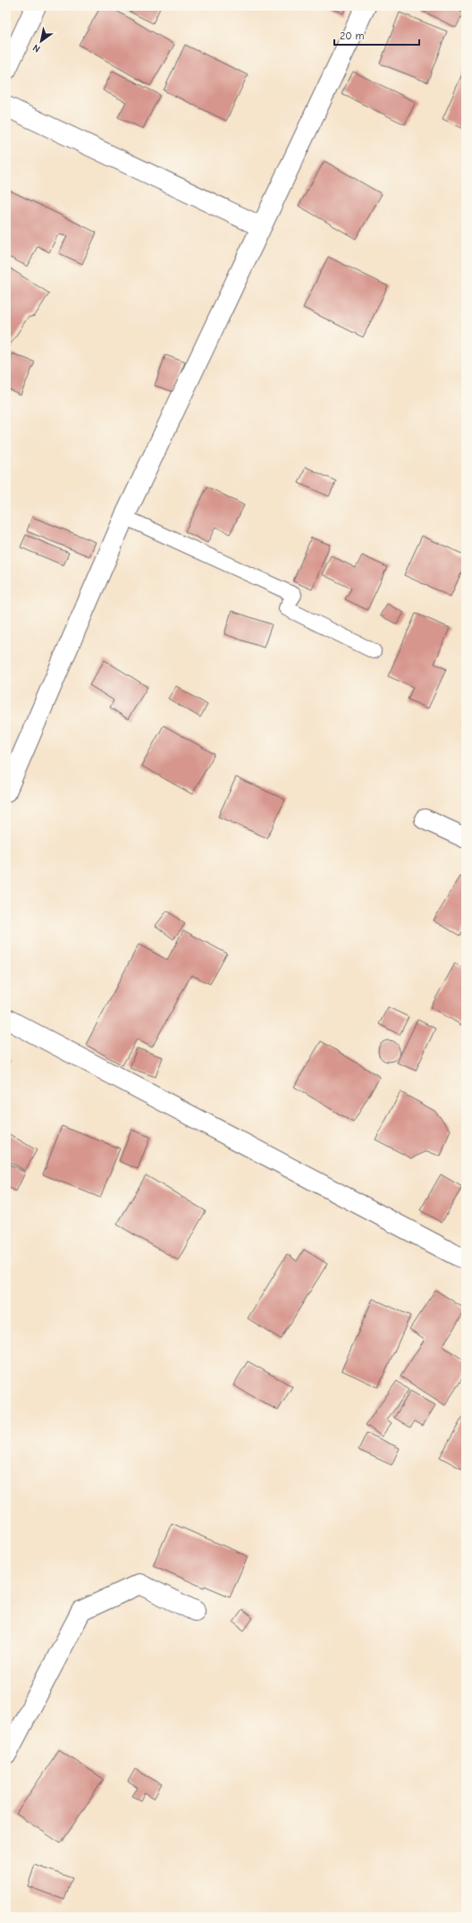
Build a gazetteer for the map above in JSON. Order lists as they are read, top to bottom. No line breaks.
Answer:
{"scale_bar":"20 m","north":"bottom left"}
